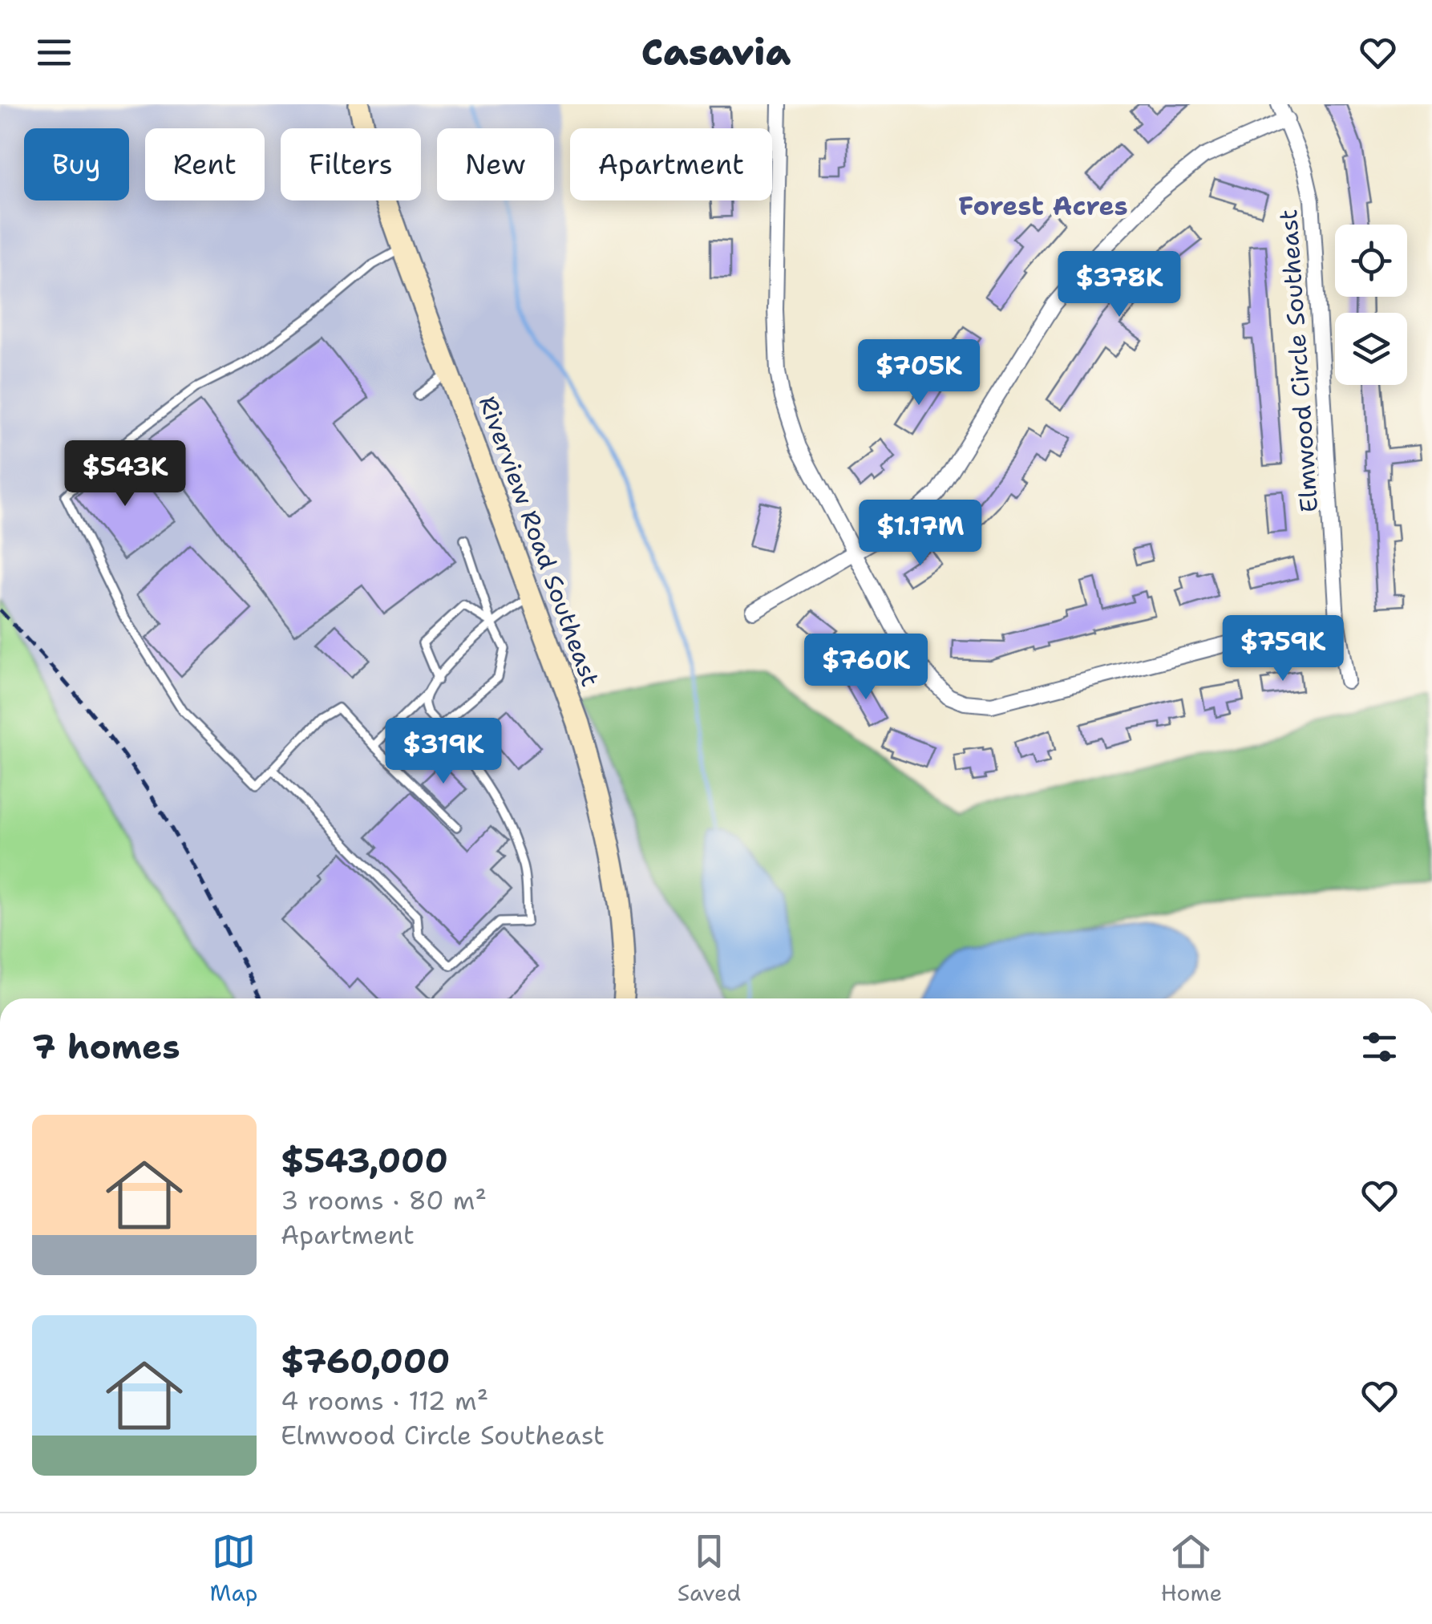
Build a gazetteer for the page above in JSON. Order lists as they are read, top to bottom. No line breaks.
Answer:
{"streets":{"street":["Elmwood Circle Southeast","Riverview Road Southeast"]},"districts":["Forest Acres"],"page":{"header":"Casavia","chip":["Buy","Rent","Filters","New","Apartment"],"price":["$378K","$705K","$543K","$1.17M","$759K","$760K","$319K"],"heading":"7 homes","list":[{"name":"$543,000","note":"3 rooms · 80 m² · Apartment"},{"name":"$760,000","note":"4 rooms · 112 m² · Elmwood Circle Southeast"}],"tabs":["Map","Saved","Home"]}}
